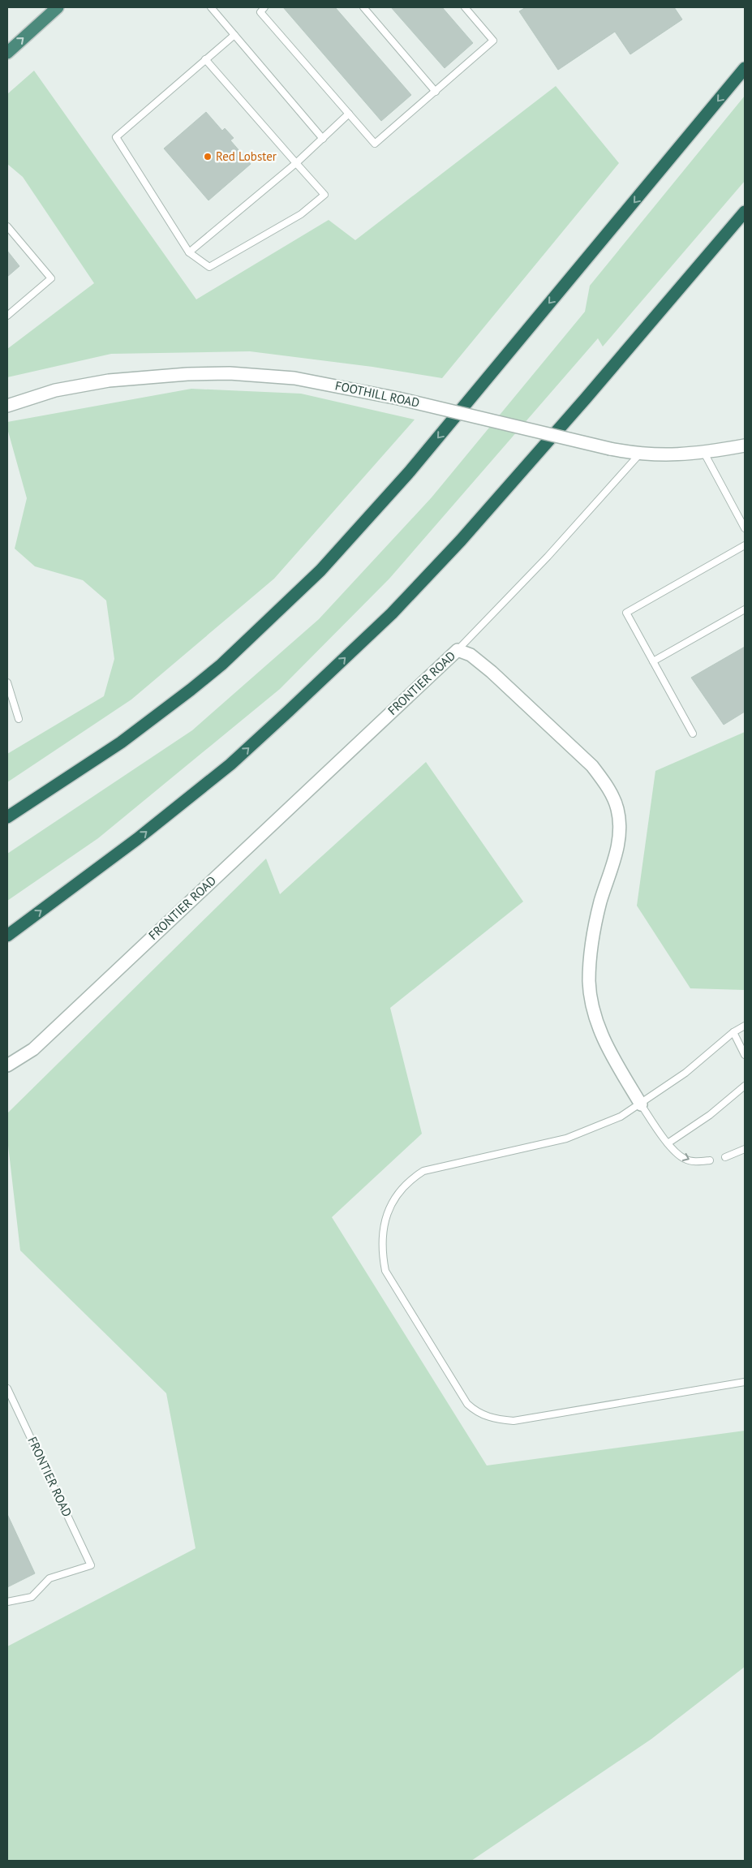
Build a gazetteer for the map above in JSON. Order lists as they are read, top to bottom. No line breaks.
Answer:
{"streets":{"street":["FOOTHILL ROAD","FRONTIER ROAD"]},"places":["Red Lobster"]}
